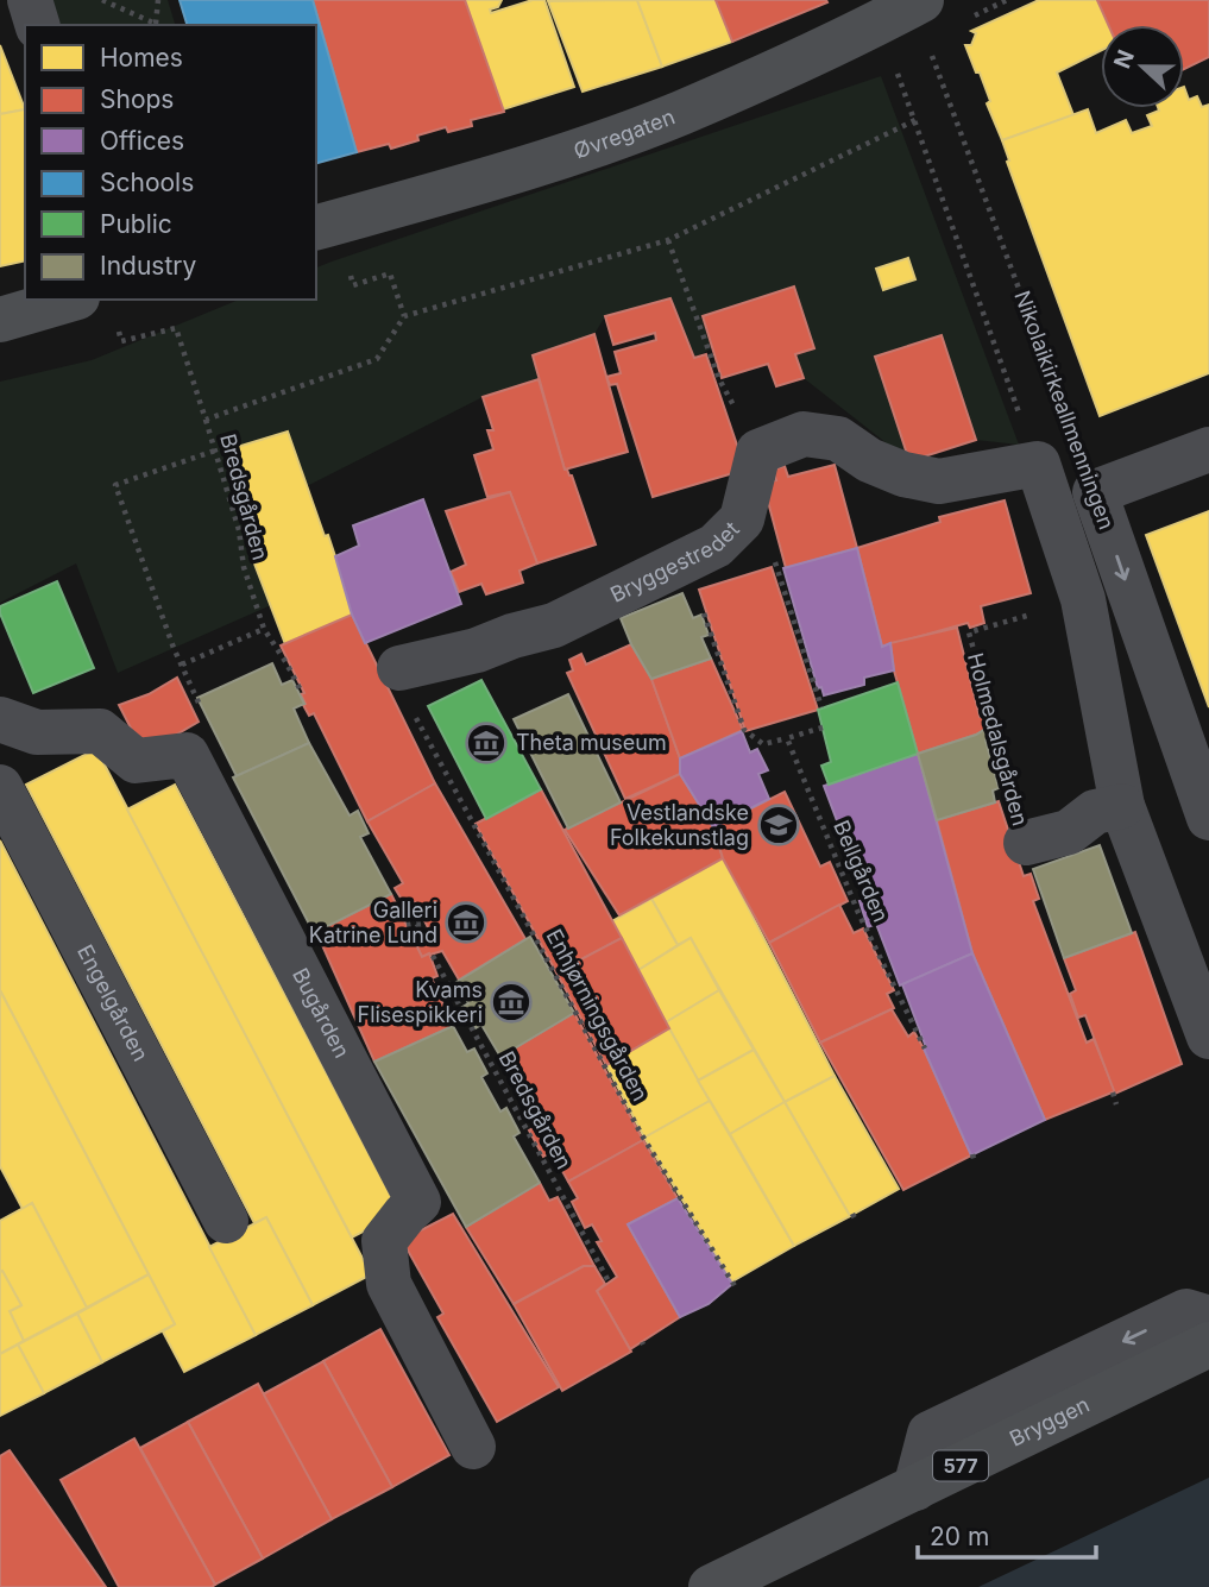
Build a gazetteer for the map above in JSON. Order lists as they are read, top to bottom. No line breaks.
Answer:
{"streets":{"main road":["Øvregaten","Bryggen","577"],"street":["Nikolaikirkeallmenningen","Bryggestredet","Holmedalsgården","Engelgården","Bugården"],"path":["Bredsgården","Bellgården","Enhjørningsgården"]},"crossings":[["Øvregaten","Nikolaikirkeallmenningen"],["Nikolaikirkeallmenningen","Bryggestredet"]],"places":{"museum":["Theta museum","Galleri Katrine Lund","Kvams Flisespikkeri"],"school or university":["Vestlandske Folkekunstlag"]},"legend":["Homes","Shops","Offices","Schools","Public","Industry"],"scale_bar":"20 m","north":"left"}
